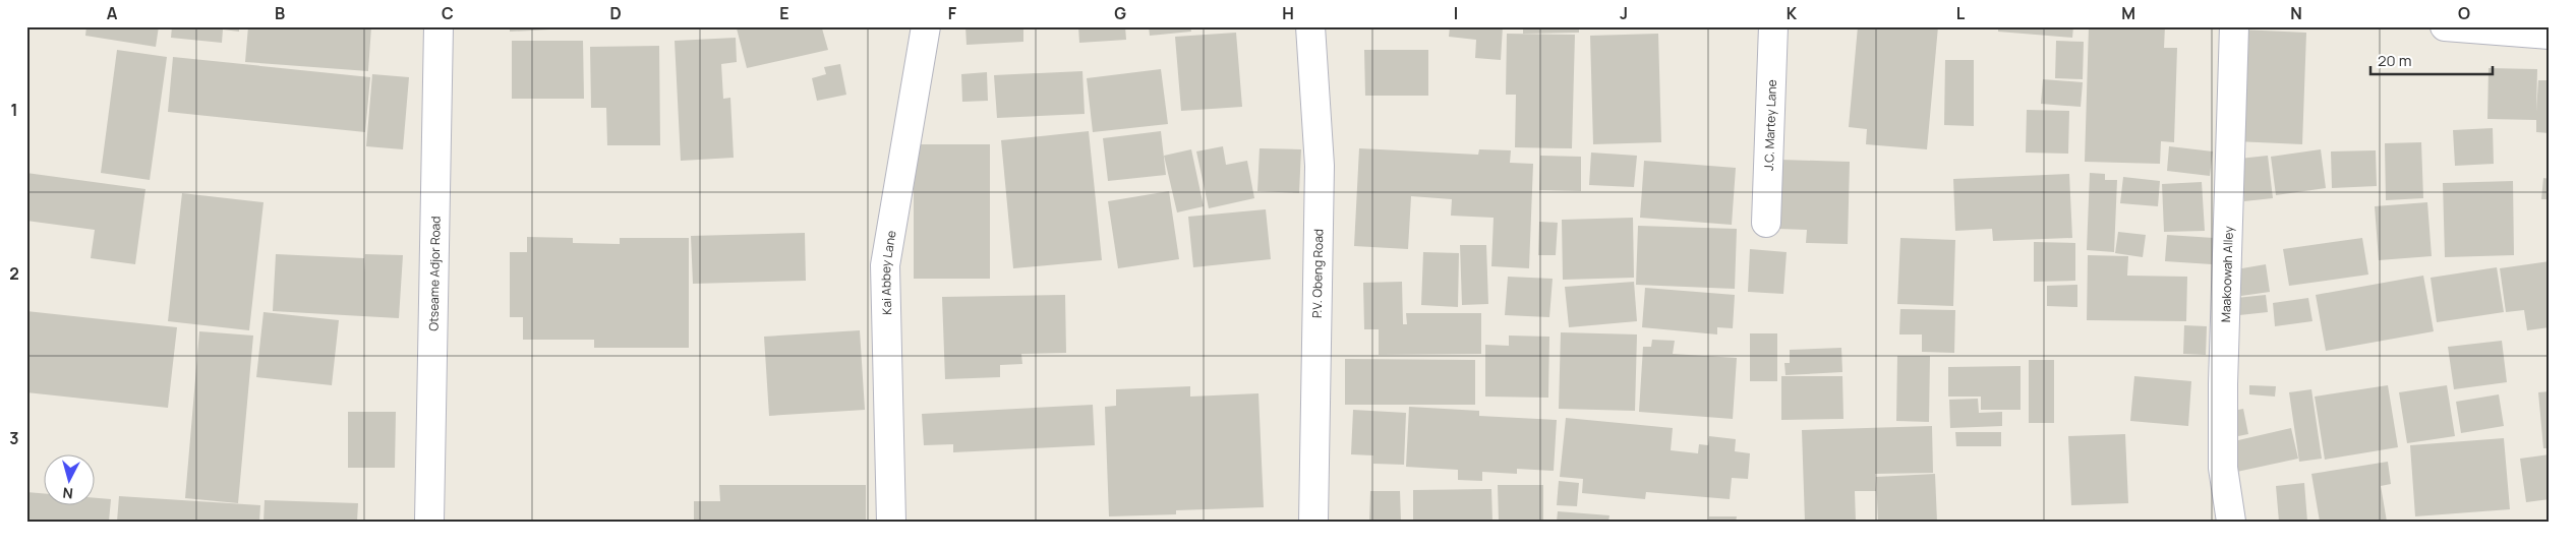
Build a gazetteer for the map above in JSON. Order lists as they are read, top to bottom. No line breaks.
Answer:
{"streets":{"street":["J.C. Martey Lane","Kai Abbey Lane","Otseame Adjor Road","P.V. Obeng Road","Maakoowah Alley"]},"scale_bar":"20 m","north":"bottom","grid":{"columns":["A","B","C","D","E","F","G","H","I","J","K","L","M","N","O"],"rows":["1","2","3"]}}
